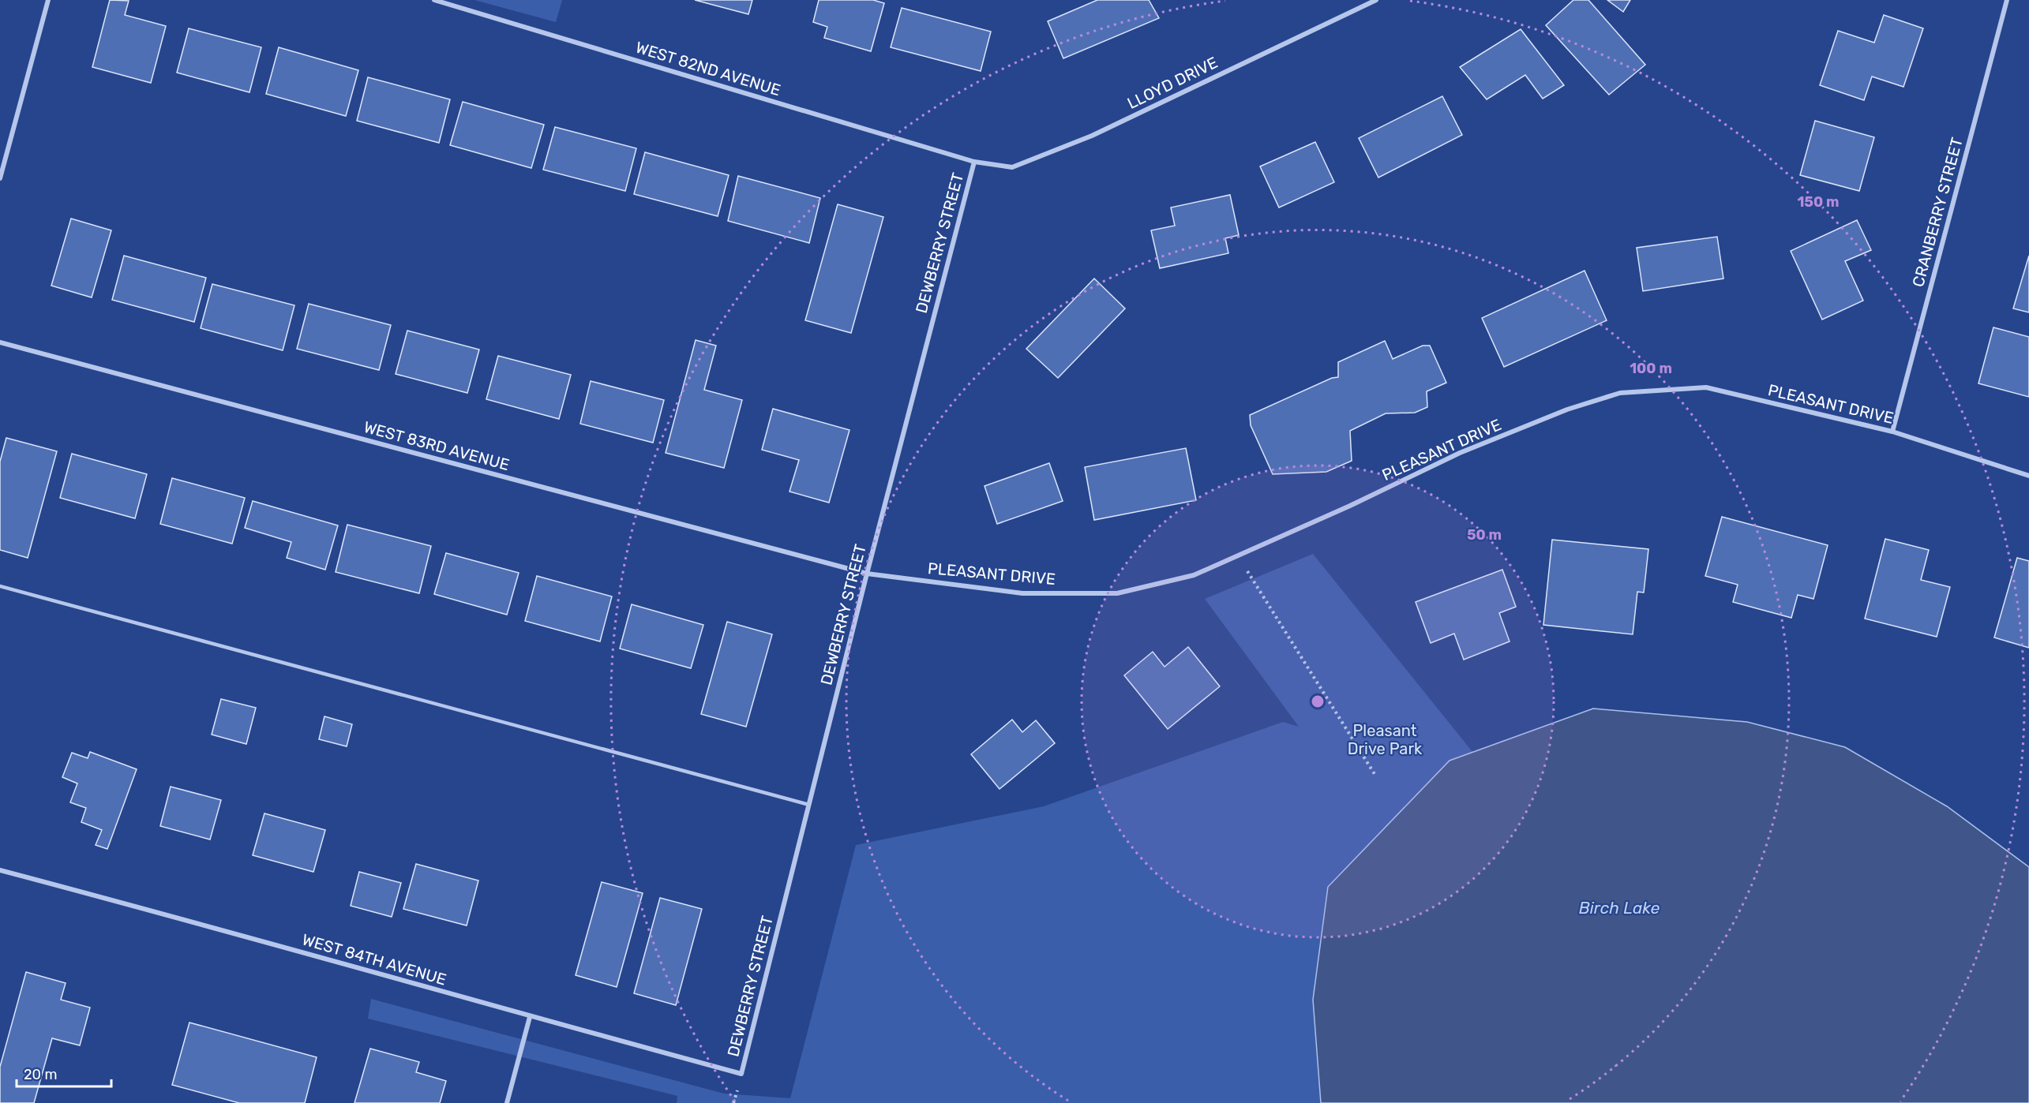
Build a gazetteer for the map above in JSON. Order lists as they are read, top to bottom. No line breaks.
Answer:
{"streets":{"street":["WEST 82ND AVENUE","LLOYD DRIVE","CRANBERRY STREET","DEWBERRY STREET","PLEASANT DRIVE","WEST 83RD AVENUE","WEST 84TH AVENUE"]},"crossings":[["WEST 82ND AVENUE","LLOYD DRIVE"],["WEST 82ND AVENUE","DEWBERRY STREET"],["LLOYD DRIVE","DEWBERRY STREET"],["CRANBERRY STREET","PLEASANT DRIVE"],["DEWBERRY STREET","PLEASANT DRIVE"],["DEWBERRY STREET","WEST 83RD AVENUE"],["DEWBERRY STREET","WEST 84TH AVENUE"],["PLEASANT DRIVE","WEST 83RD AVENUE"]],"water":["Birch Lake"],"parks":["Pleasant Drive Park"],"scale_bar":"20 m","rings":["150 m","100 m","50 m"]}
